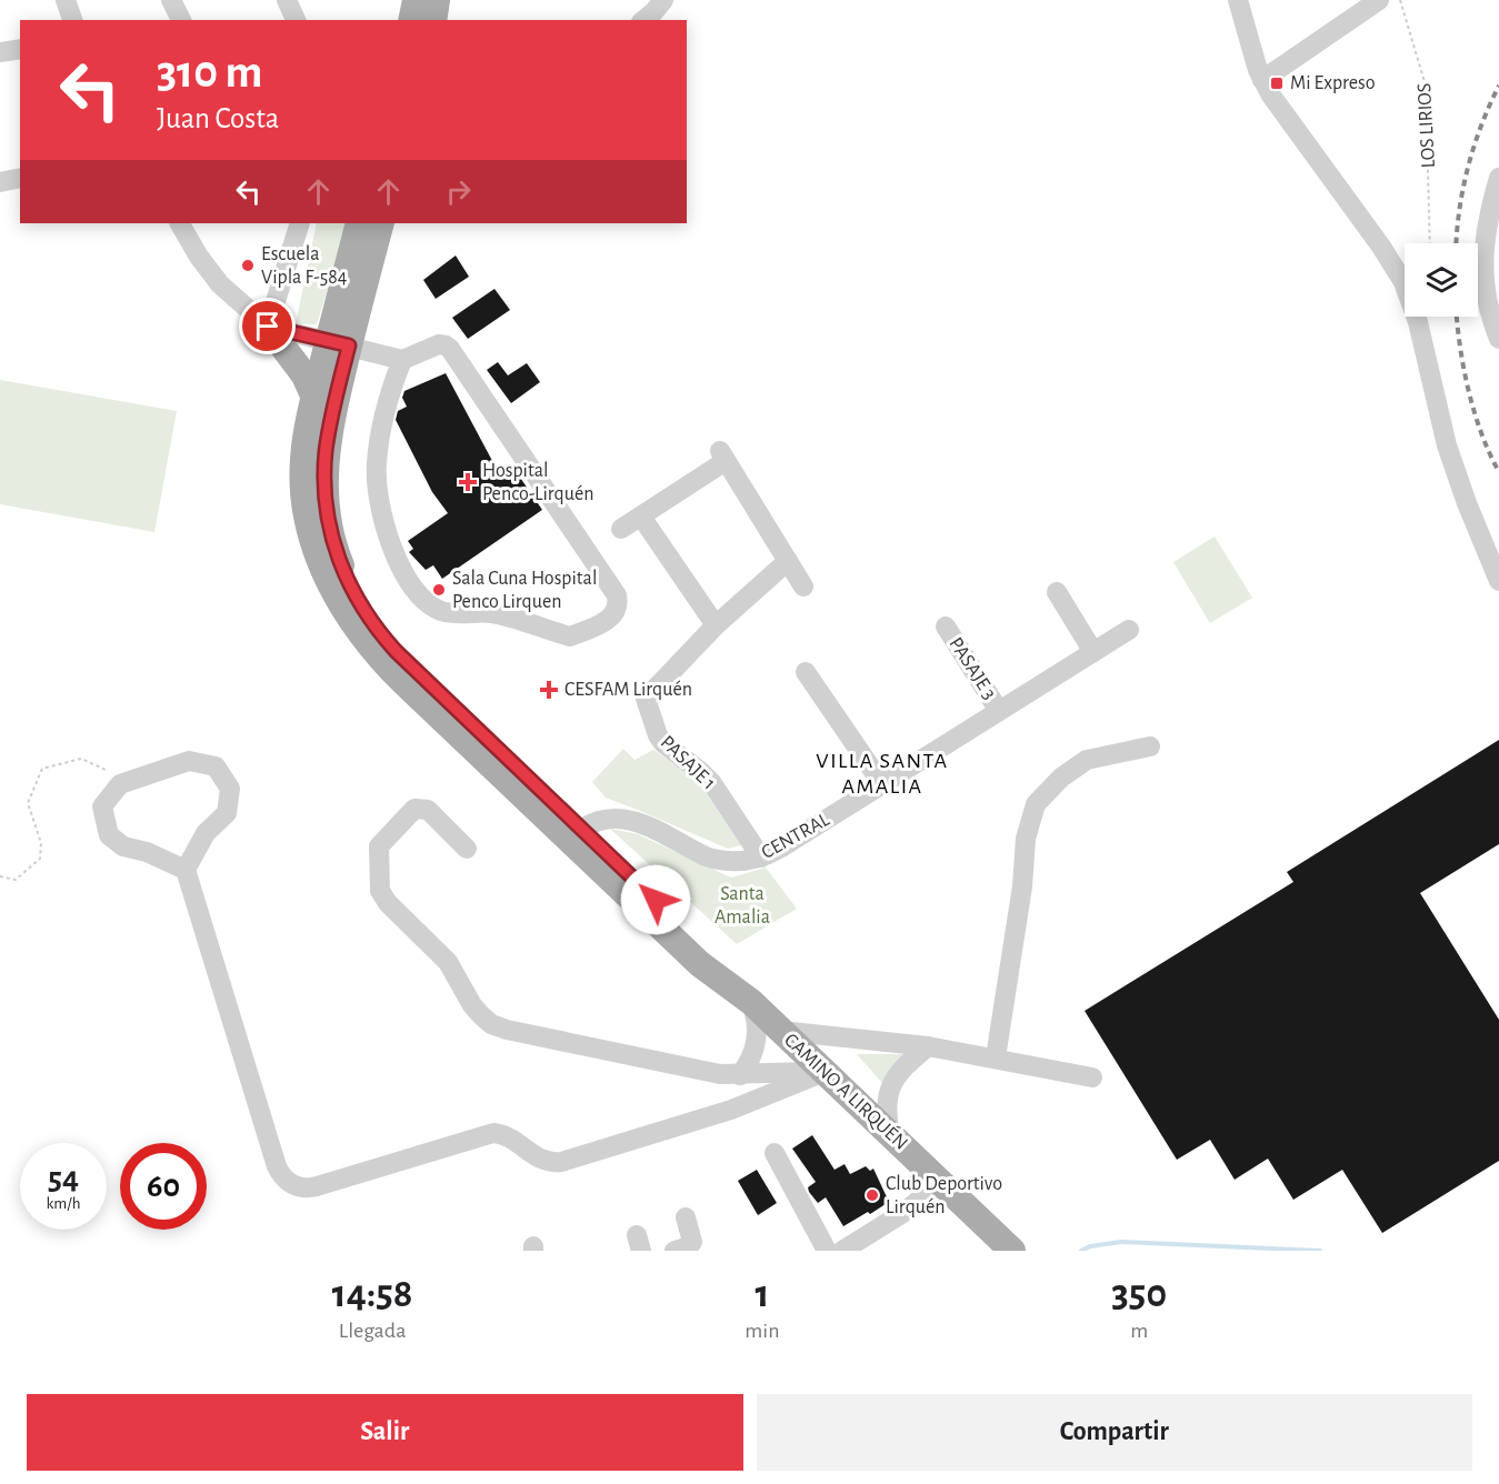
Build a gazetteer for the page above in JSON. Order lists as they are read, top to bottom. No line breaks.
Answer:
{"streets":{"main road":["CAMINO A LIRQUÉN"],"street":["PASAJE 3","PASAJE 1","CENTRAL"],"path":["LOS LIRIOS"]},"crossings":[["PASAJE 3","CENTRAL"],["PASAJE 1","CENTRAL"],["CENTRAL","CAMINO A LIRQUÉN"]],"districts":["VILLA SANTA AMALIA"],"parks":["Santa Amalia"],"places":{"transit":["Mi Expreso"],"other":["Escuela Vipla F-584","Sala Cuna Hospital Penco Lirquen","Club Deportivo Lirquén"],"health":["Hospital Penco-Lirquén","CESFAM Lirquén"]},"page":{"turn":["310 m","Juan Costa"],"speed":"54 km/h","limit":"60","eta":["14:58","Llegada","1","min","350","m"],"buttons":["Salir","Compartir"]}}
